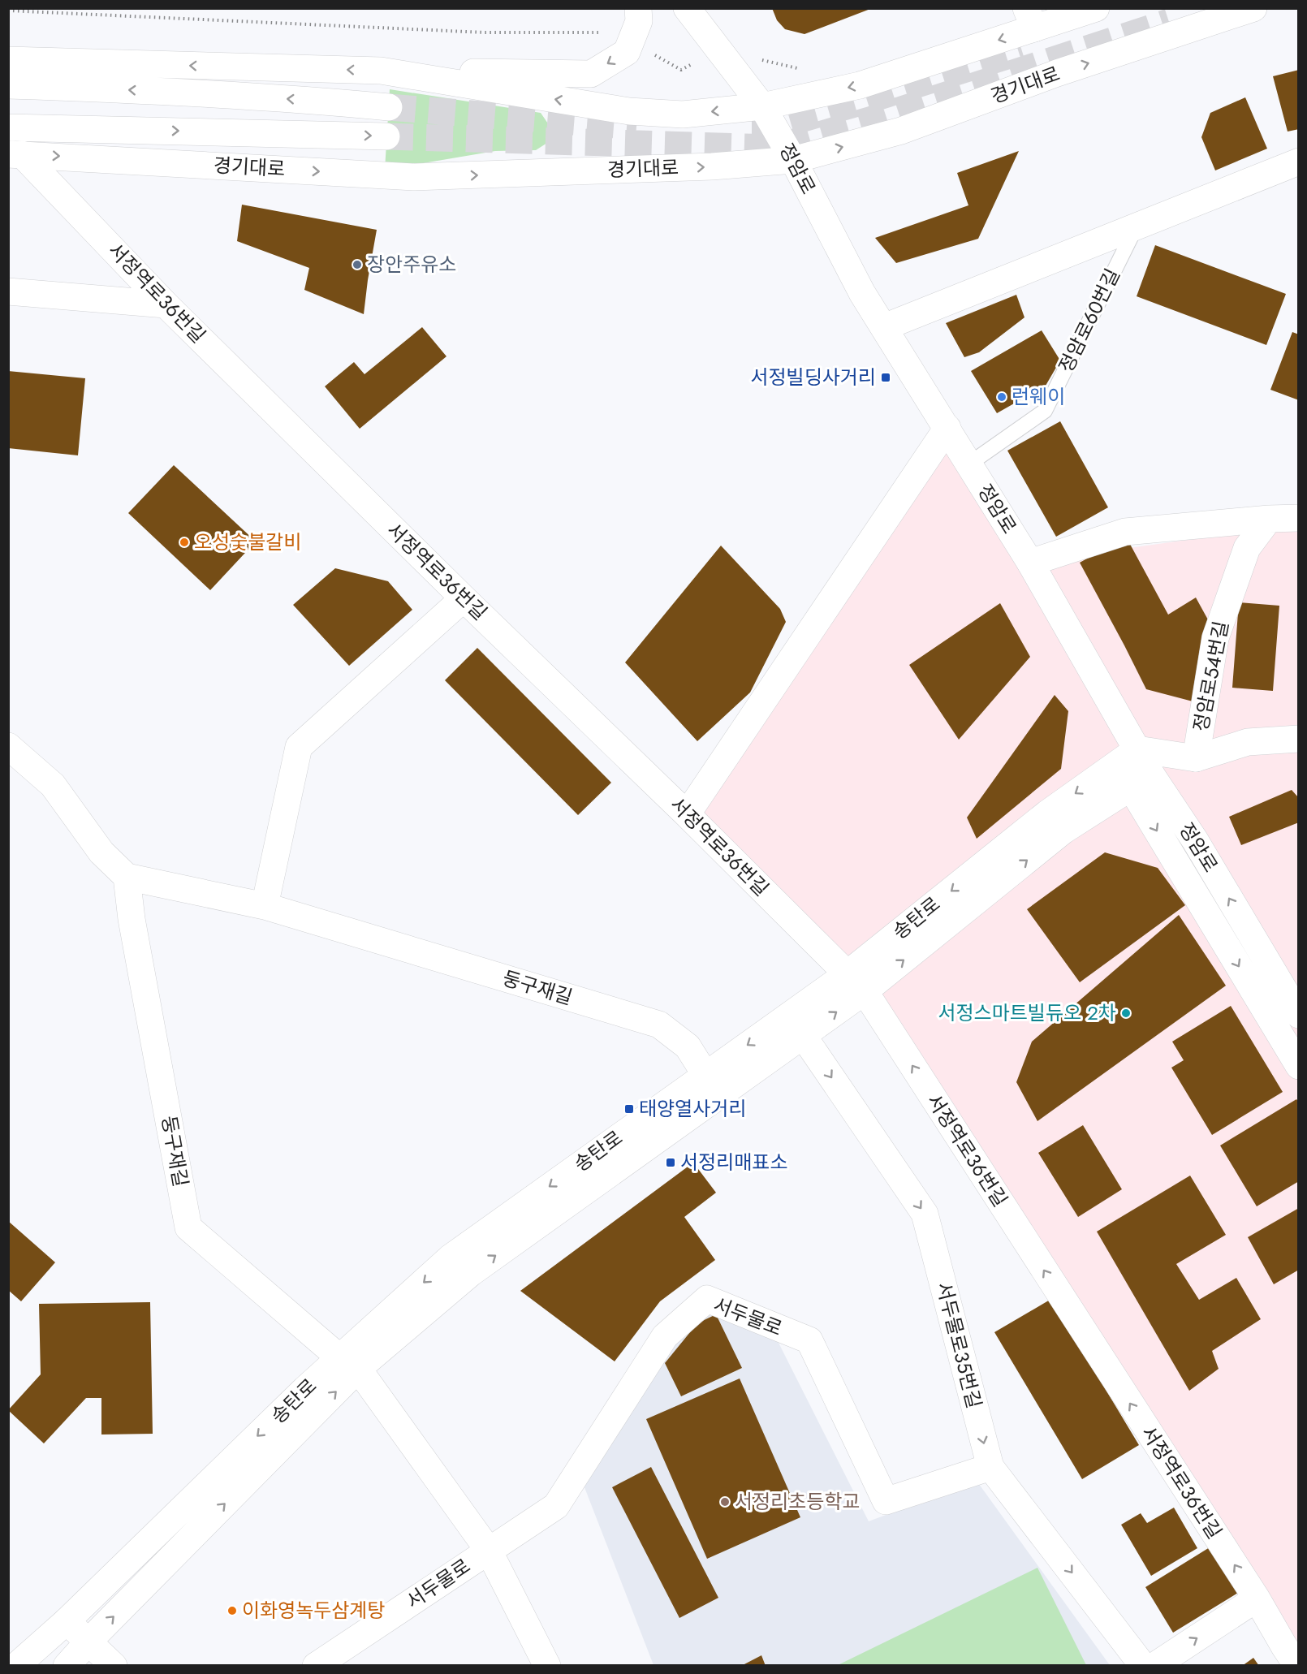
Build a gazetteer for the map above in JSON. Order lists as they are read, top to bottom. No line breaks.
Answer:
{"streets":{"street":["경기대로","정암로","서정역로36번길","정암로60번길","정암로54번길","송탄로","둥구재길","서두물로","서두물로35번길"]},"crossings":[["경기대로","정암로"],["경기대로","서정역로36번길"],["정암로","정암로60번길"],["정암로","송탄로"],["서정역로36번길","송탄로"],["송탄로","둥구재길"],["송탄로","서두물로"],["송탄로","서두물로35번길"],["둥구재길","서두물로"],["서두물로","서두물로35번길"]],"one_way":["서정역로36번길","서두물로35번길"],"places":{"other":["장안주유소","런웨이","오성숯불갈비","서정스마트빌듀오 2차","서정리초등학교","이화영녹두삼계탕"],"transit":["서정빌딩사거리","태양열사거리","서정리매표소"]}}
